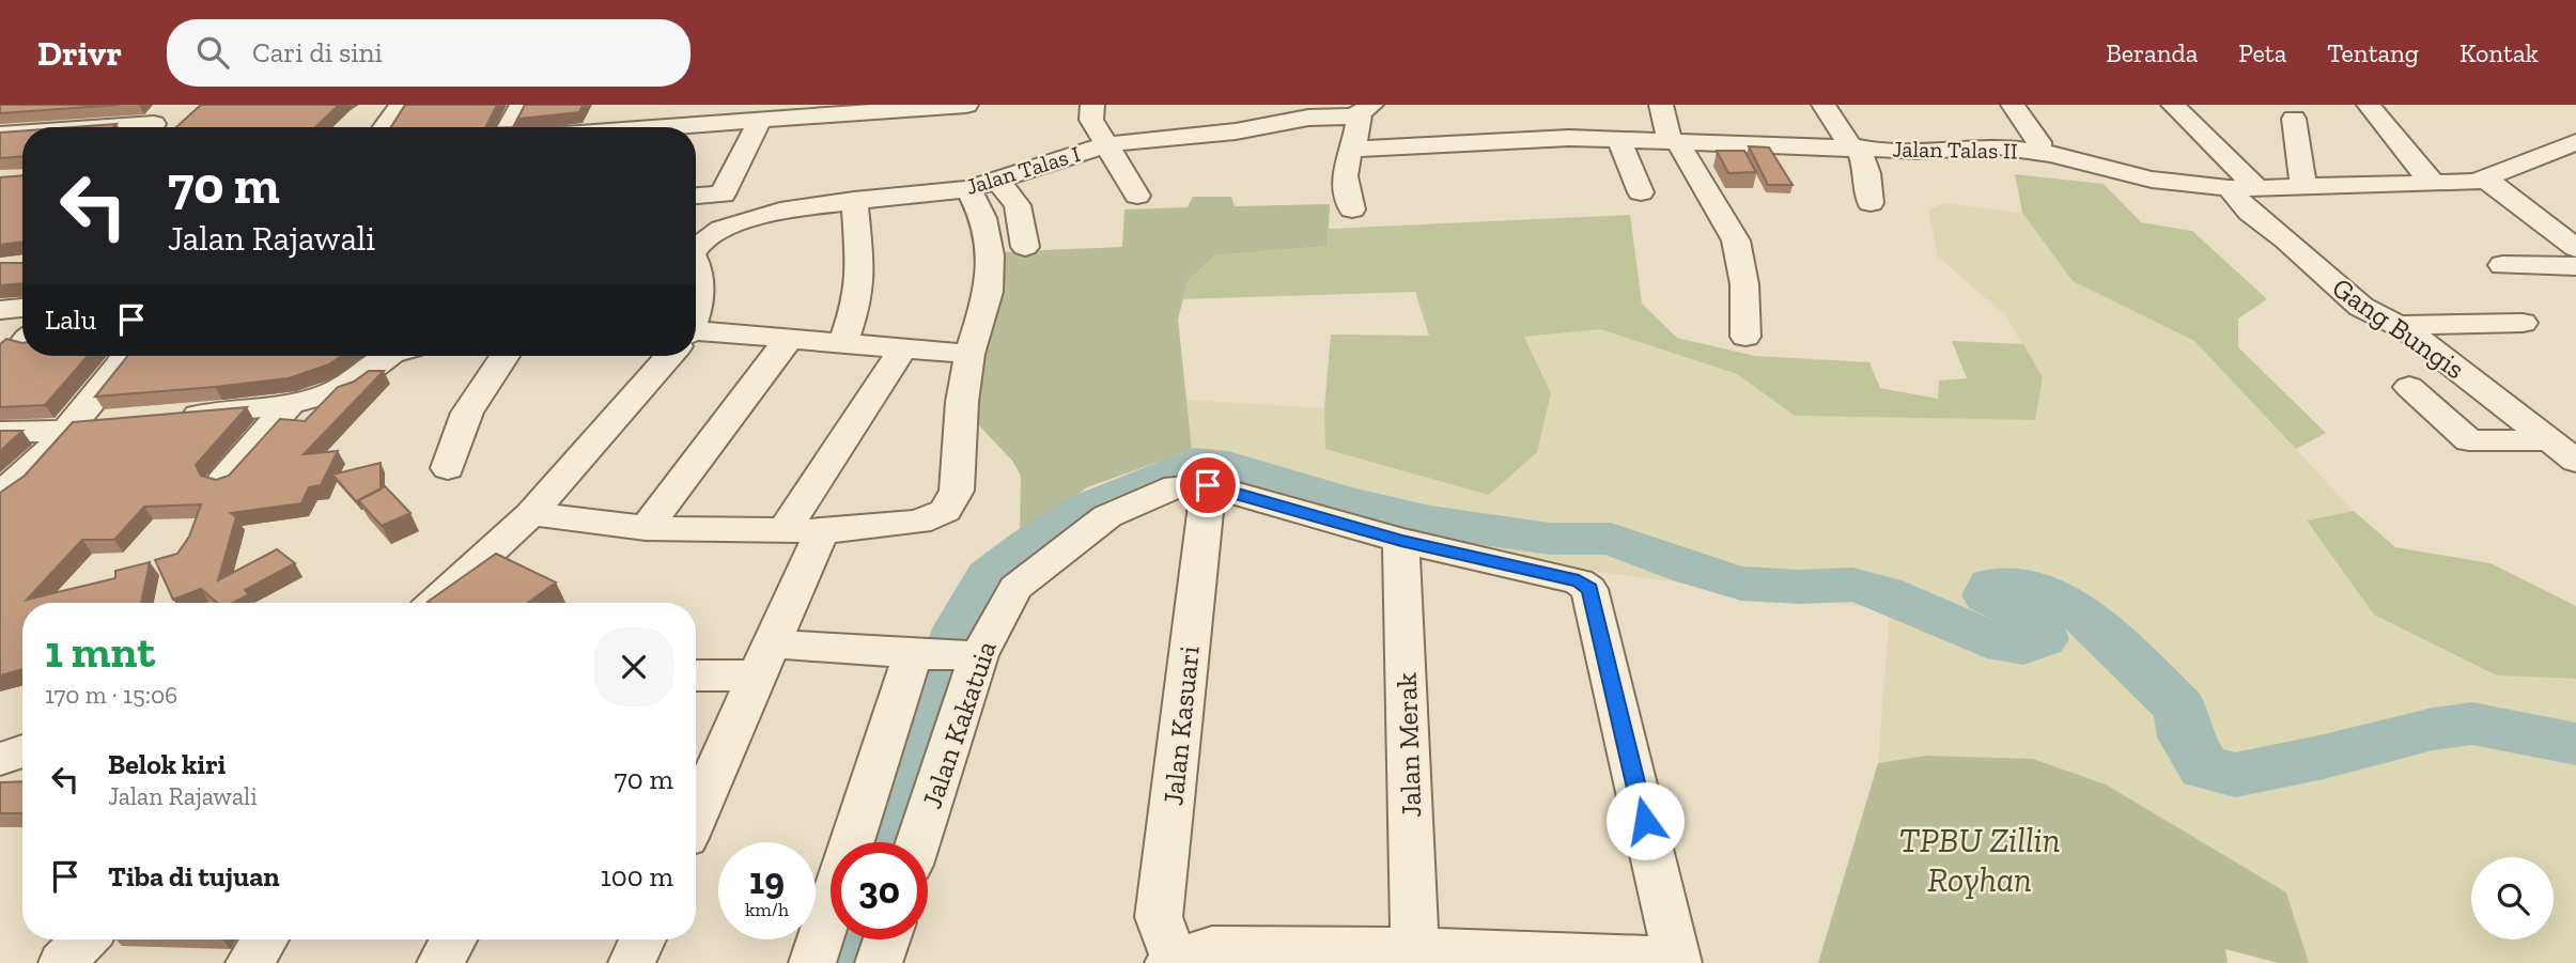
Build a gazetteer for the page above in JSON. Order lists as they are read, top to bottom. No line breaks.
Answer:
{"streets":{"street":["Jalan Talas II","Jalan Talas I","Gang Bungis","Jalan Kakatuia","Jalan Kasuari","Jalan Merak"]},"crossings":[["Jalan Talas II","Gang Bungis"],["Jalan Kakatuia","Jalan Kasuari"]],"parks":["TPBU Zillin Royhan"],"page":{"header":"Drivr","search":"Cari di sini","nav":["Beranda","Peta","Tentang","Kontak"],"turn":["70 m","Jalan Rajawali"],"then":"Lalu","heading":["1 mnt","170 m · 15:06"],"list":[{"name":"Belok kiri","note":"Jalan Rajawali","value":"70 m"},{"name":"Tiba di tujuan","value":"100 m"}],"speed":"19 km/h","limit":"30"}}
